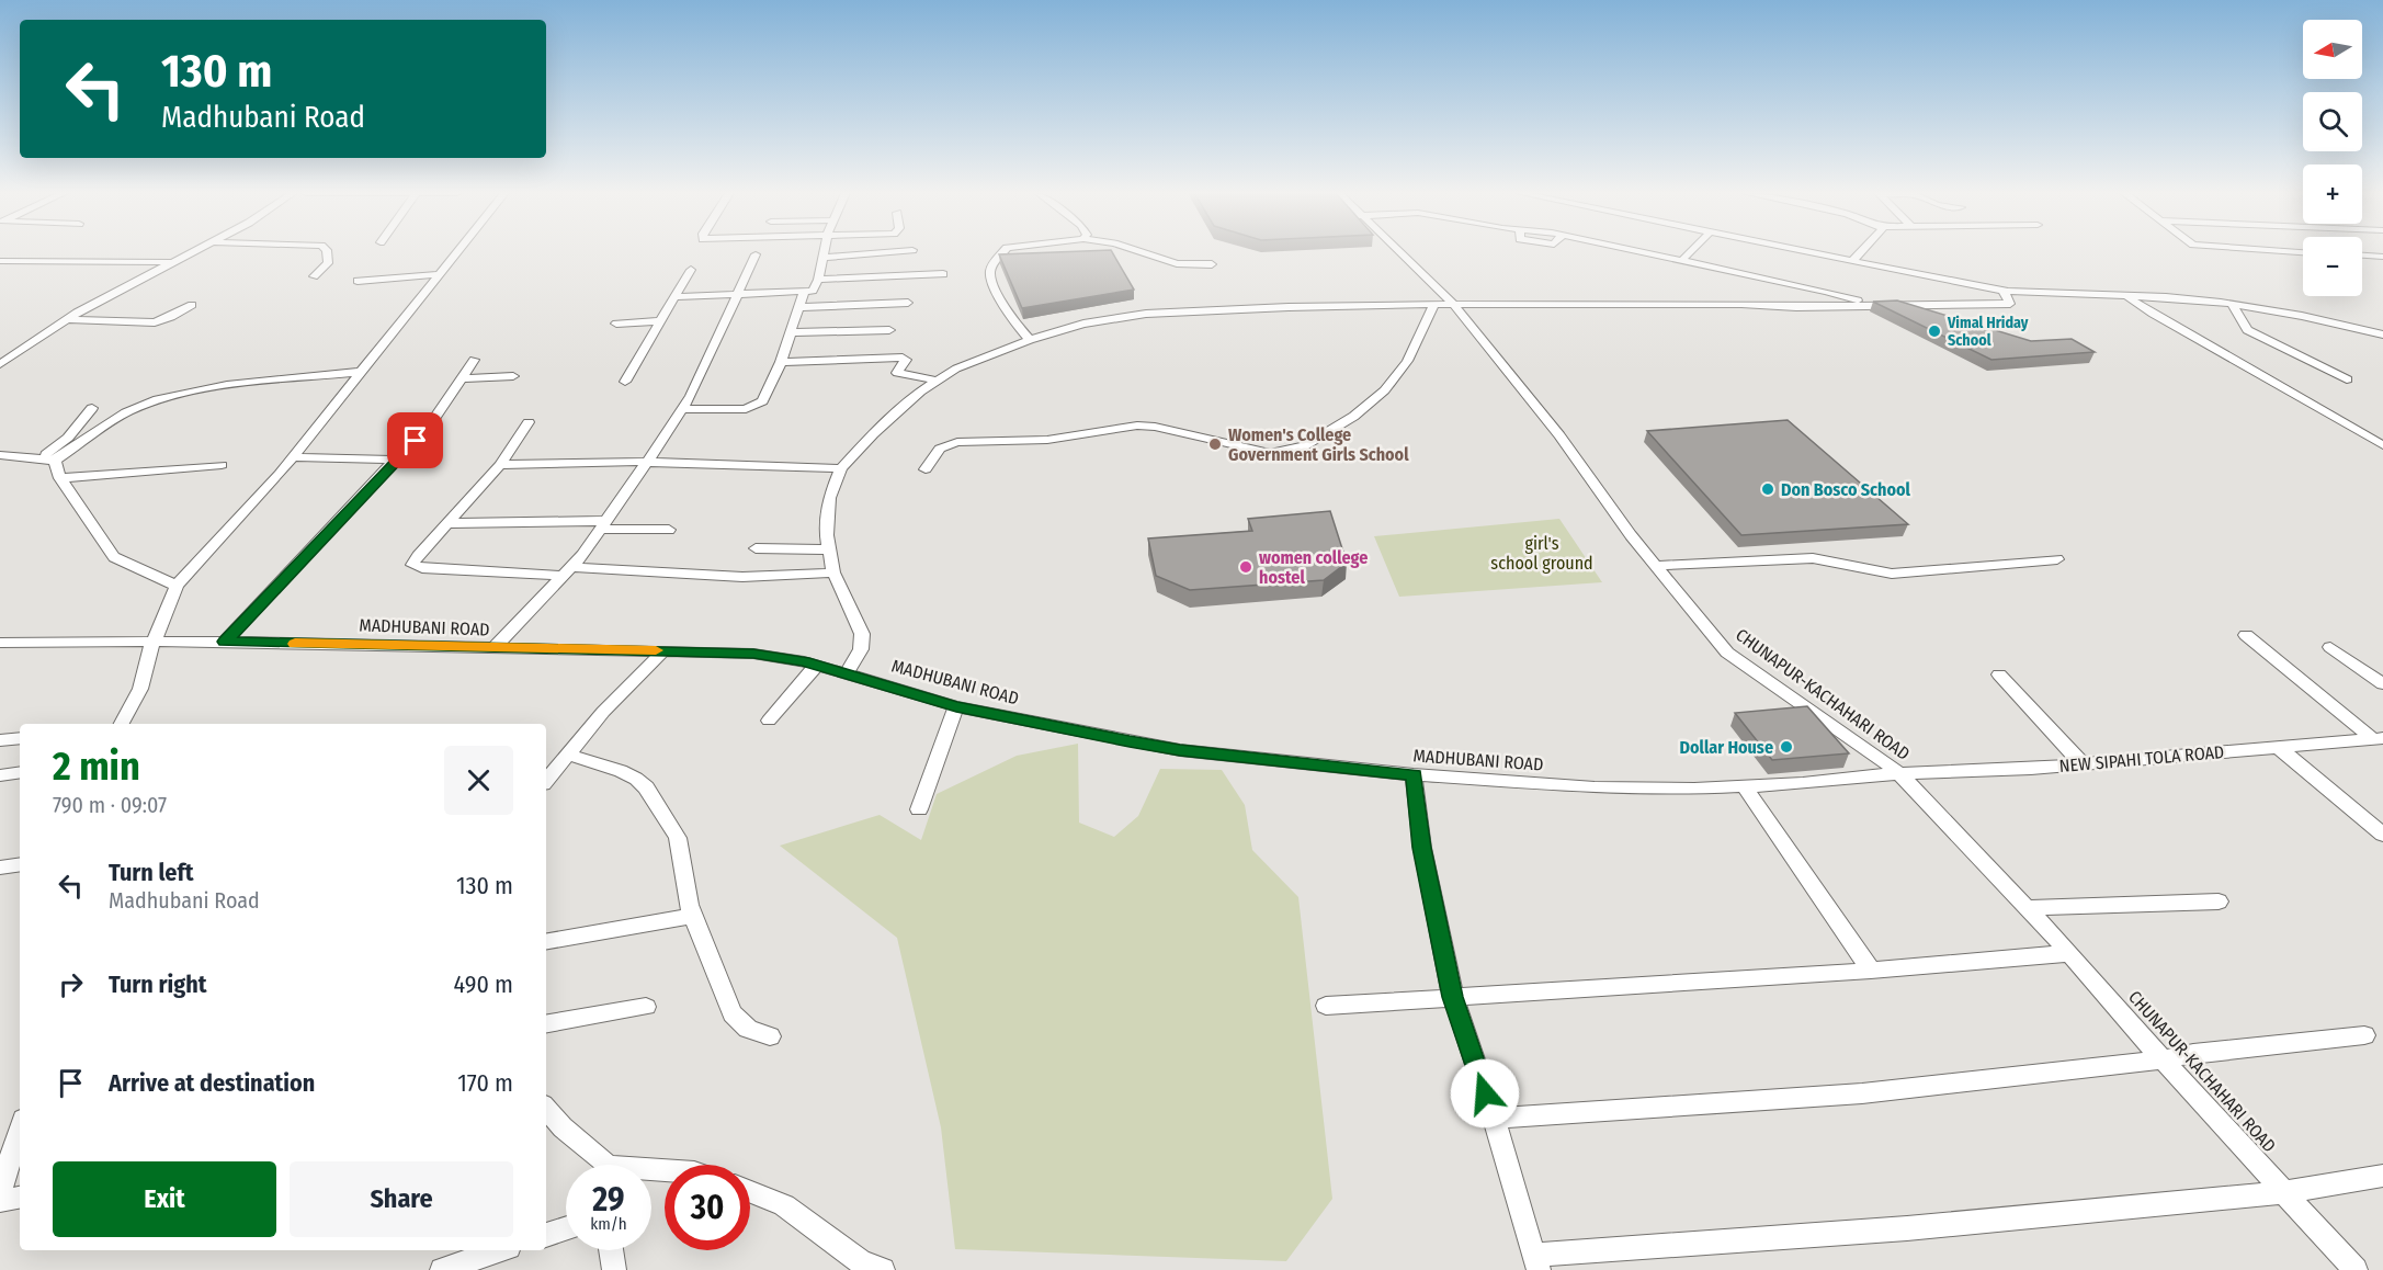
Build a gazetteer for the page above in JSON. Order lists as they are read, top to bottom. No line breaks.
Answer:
{"streets":{"street":["MADHUBANI ROAD","CHUNAPUR-KACHAHARI ROAD","NEW SIPAHI TOLA ROAD"]},"crossings":[["MADHUBANI ROAD","CHUNAPUR-KACHAHARI ROAD"],["MADHUBANI ROAD","NEW SIPAHI TOLA ROAD"],["CHUNAPUR-KACHAHARI ROAD","NEW SIPAHI TOLA ROAD"]],"parks":["girl's school ground"],"places":["Vimal Hriday School","Women's College Government Girls School","Don Bosco School","women college hostel","Dollar House"],"north":"left","page":{"map_buttons":["+","−"],"turn":["130 m","Madhubani Road"],"heading":["2 min","790 m · 09:07"],"list":[{"name":"Turn left","note":"Madhubani Road","value":"130 m"},{"name":"Turn right","value":"490 m"},{"name":"Arrive at destination","value":"170 m"}],"buttons":["Exit","Share"],"speed":"29 km/h","limit":"30"}}
